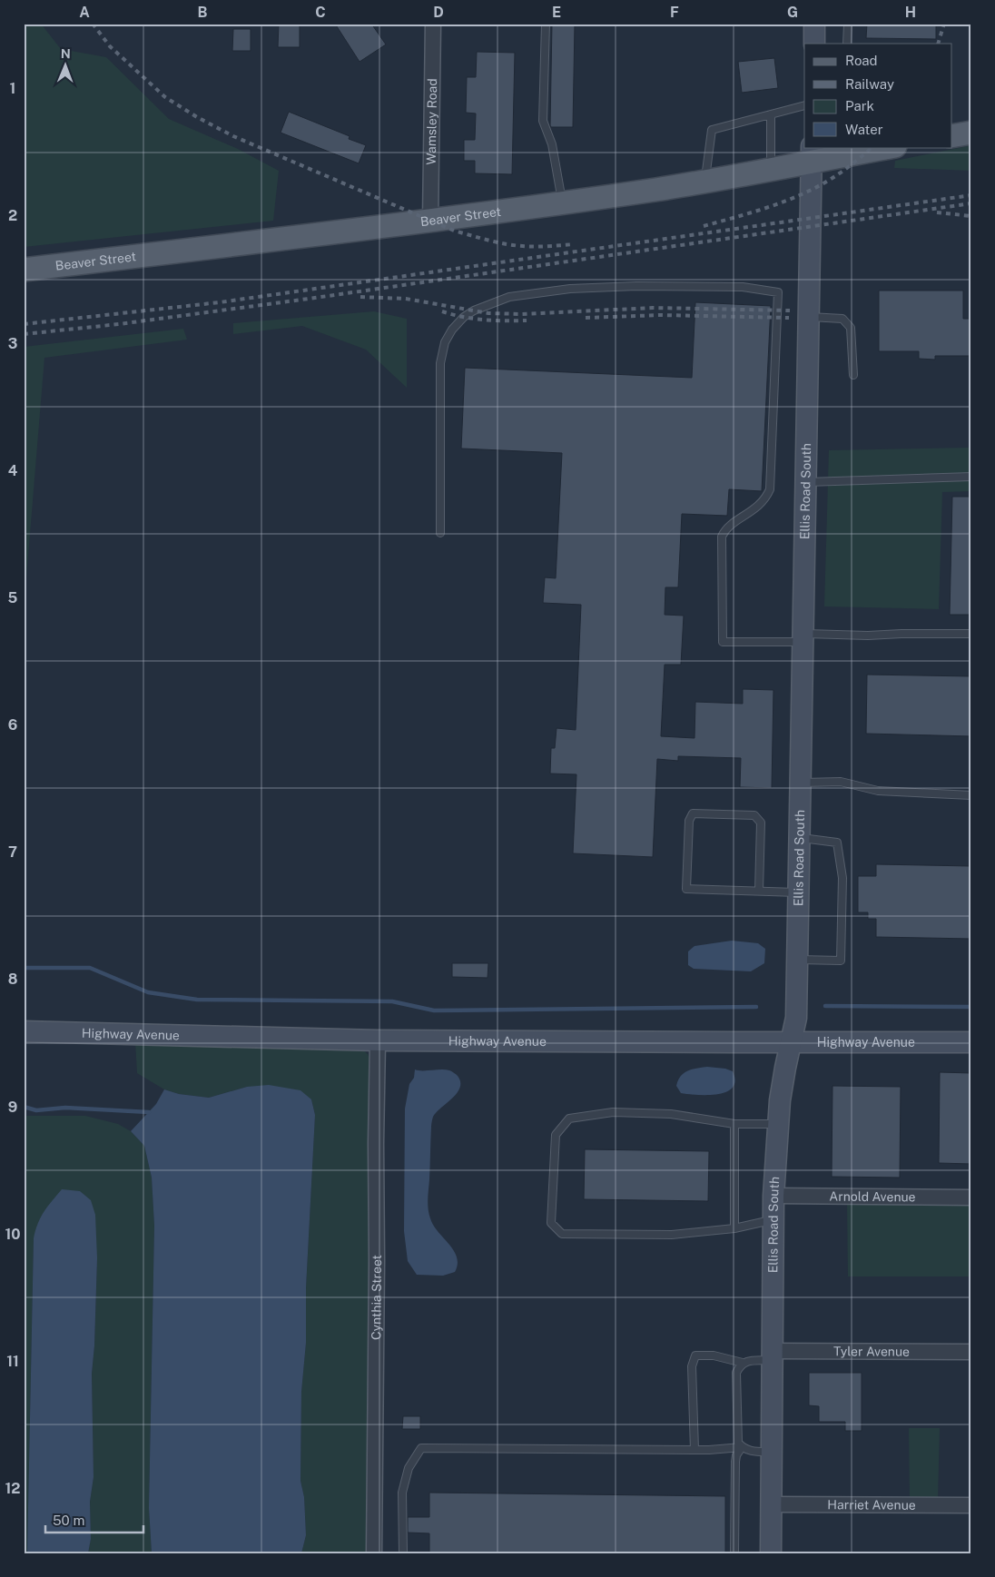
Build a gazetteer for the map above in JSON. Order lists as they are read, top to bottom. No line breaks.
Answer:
{"streets":{"main road":["Beaver Street"],"street":["Wamsley Road","Ellis Road South","Highway Avenue","Arnold Avenue","Cynthia Street","Tyler Avenue","Harriet Avenue"]},"crossings":[["Wamsley Road","Beaver Street"],["Beaver Street","Ellis Road South"],["Ellis Road South","Highway Avenue"],["Ellis Road South","Arnold Avenue"],["Ellis Road South","Tyler Avenue"],["Ellis Road South","Harriet Avenue"],["Highway Avenue","Cynthia Street"]],"legend":["Road","Railway","Park","Water"],"scale_bar":"50 m","north":"top","grid":{"columns":["A","B","C","D","E","F","G","H"],"rows":["1","2","3","4","5","6","7","8","9","10","11","12"]}}
